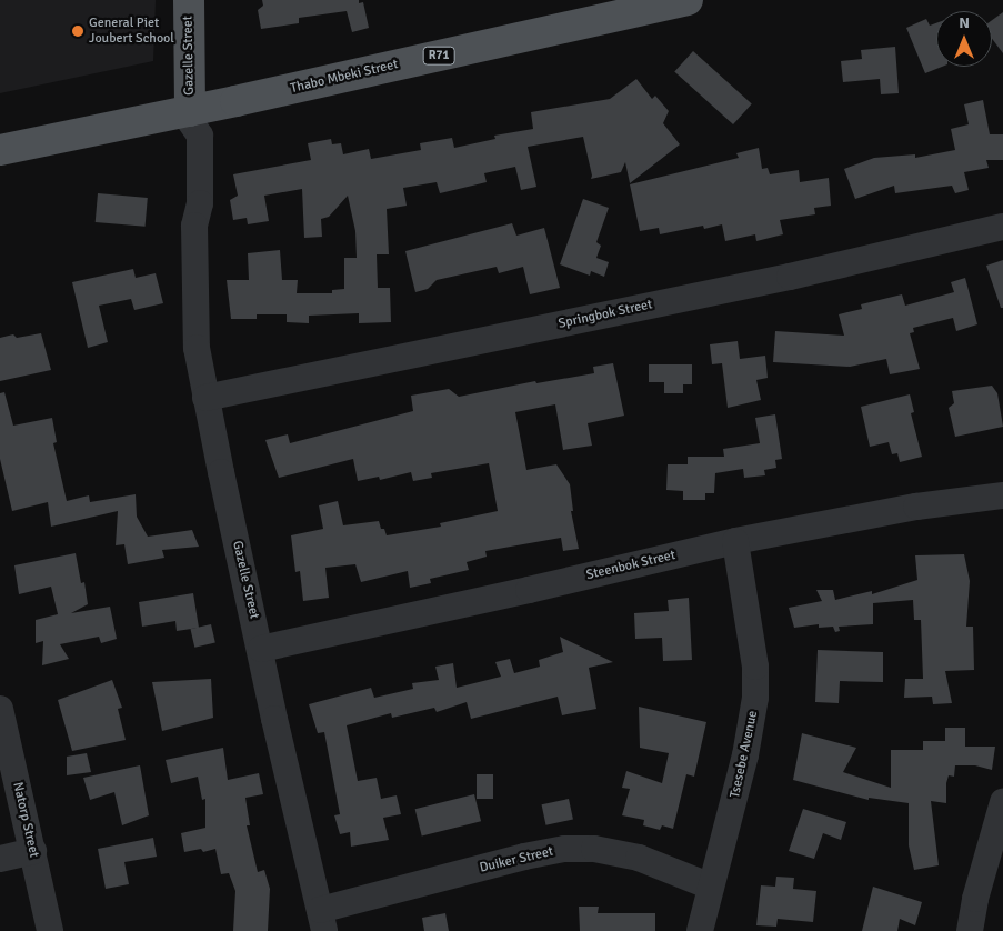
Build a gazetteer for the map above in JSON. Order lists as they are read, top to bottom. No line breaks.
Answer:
{"streets":{"main road":["Gazelle Street","R71","Thabo Mbeki Street"],"street":["Springbok Street","Steenbok Street","Tsesebe Avenue","Natorp Street","Duiker Street"]},"crossings":[["Gazelle Street","Thabo Mbeki Street"],["Gazelle Street","Springbok Street"],["Gazelle Street","Steenbok Street"],["Gazelle Street","Duiker Street"],["Steenbok Street","Tsesebe Avenue"],["Tsesebe Avenue","Duiker Street"]],"places":["General Piet Joubert School"],"north":"top"}
